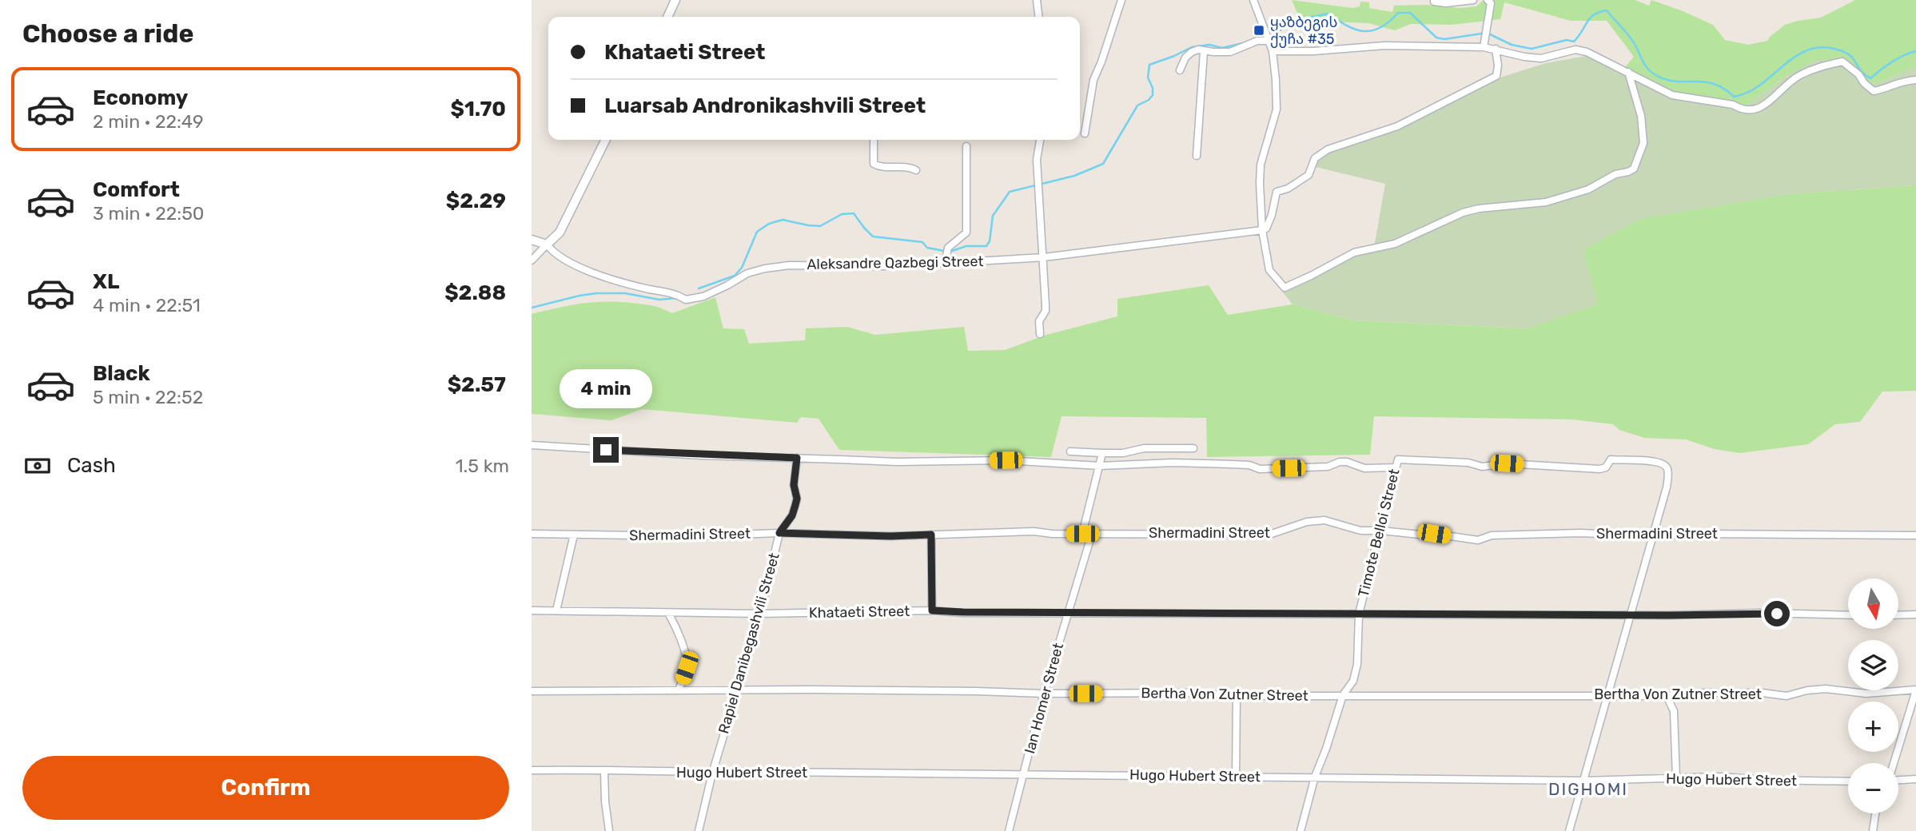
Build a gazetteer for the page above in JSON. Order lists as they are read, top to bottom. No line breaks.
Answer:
{"streets":{"street":["Aleksandre Qazbegi Street","Shermadini Street","Timote Belloi Street","Khataeti Street","Rapiel Danibegashvili Street","Bertha Von Zutner Street","Ian Homer Street","Hugo Hubert Street"]},"crossings":[["Shermadini Street","Timote Belloi Street"],["Shermadini Street","Rapiel Danibegashvili Street"],["Shermadini Street","Ian Homer Street"],["Timote Belloi Street","Khataeti Street"],["Timote Belloi Street","Bertha Von Zutner Street"],["Timote Belloi Street","Hugo Hubert Street"],["Khataeti Street","Rapiel Danibegashvili Street"],["Khataeti Street","Ian Homer Street"],["Rapiel Danibegashvili Street","Bertha Von Zutner Street"],["Rapiel Danibegashvili Street","Hugo Hubert Street"],["Bertha Von Zutner Street","Ian Homer Street"],["Ian Homer Street","Hugo Hubert Street"]],"districts":["DIGHOMI"],"places":{"transit":["ყაზბეგის ქუჩა #35"]},"north":"bottom","page":{"heading":"Choose a ride","banner":["Khataeti Street","Luarsab Andronikashvili Street"],"list":[{"name":"Economy","note":"2 min · 22:49","value":"$1.70"},{"name":"Comfort","note":"3 min · 22:50","value":"$2.29"},{"name":"XL","note":"4 min · 22:51","value":"$2.88"},{"name":"Black","note":"5 min · 22:52","value":"$2.57"}],"bubble":"4 min","pay":["Cash","1.5 km"],"map_buttons":["+","−"],"buttons":"Confirm"}}
